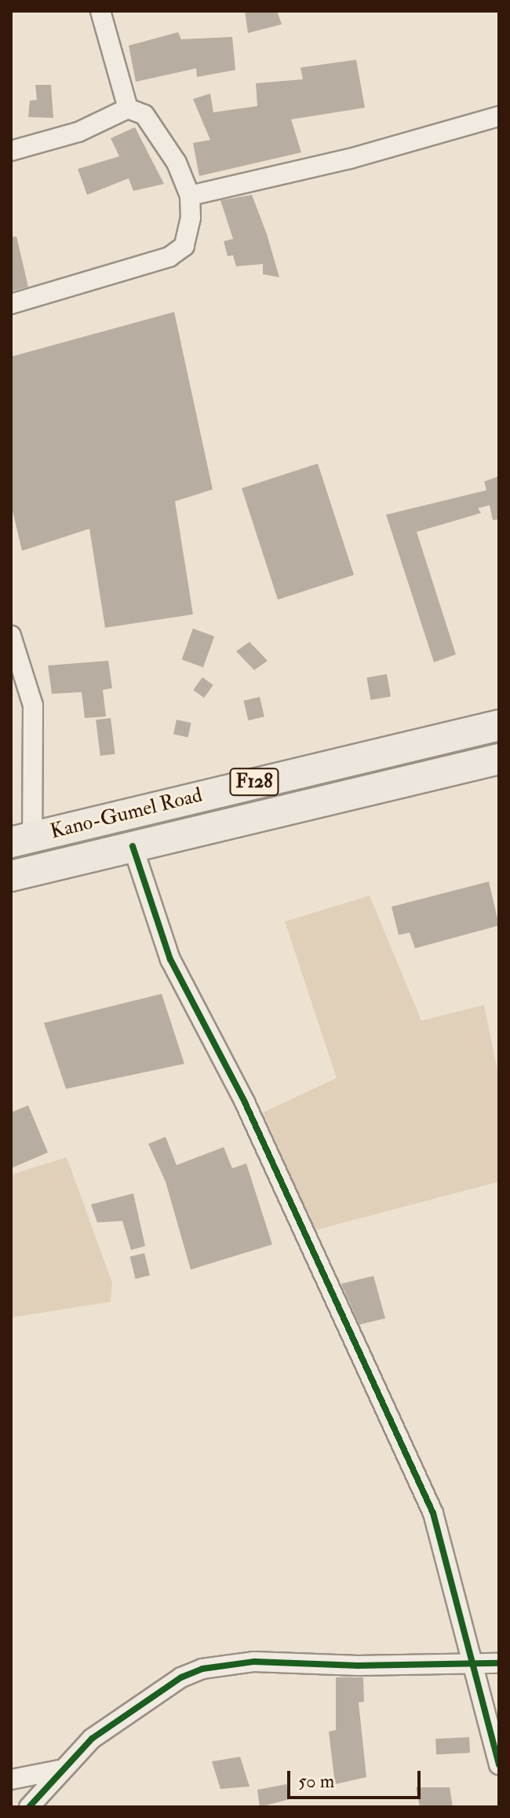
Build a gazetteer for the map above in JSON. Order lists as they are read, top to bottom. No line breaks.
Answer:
{"streets":{"main road":["F128","Kano-Gumel Road"]},"scale_bar":"50 m"}
